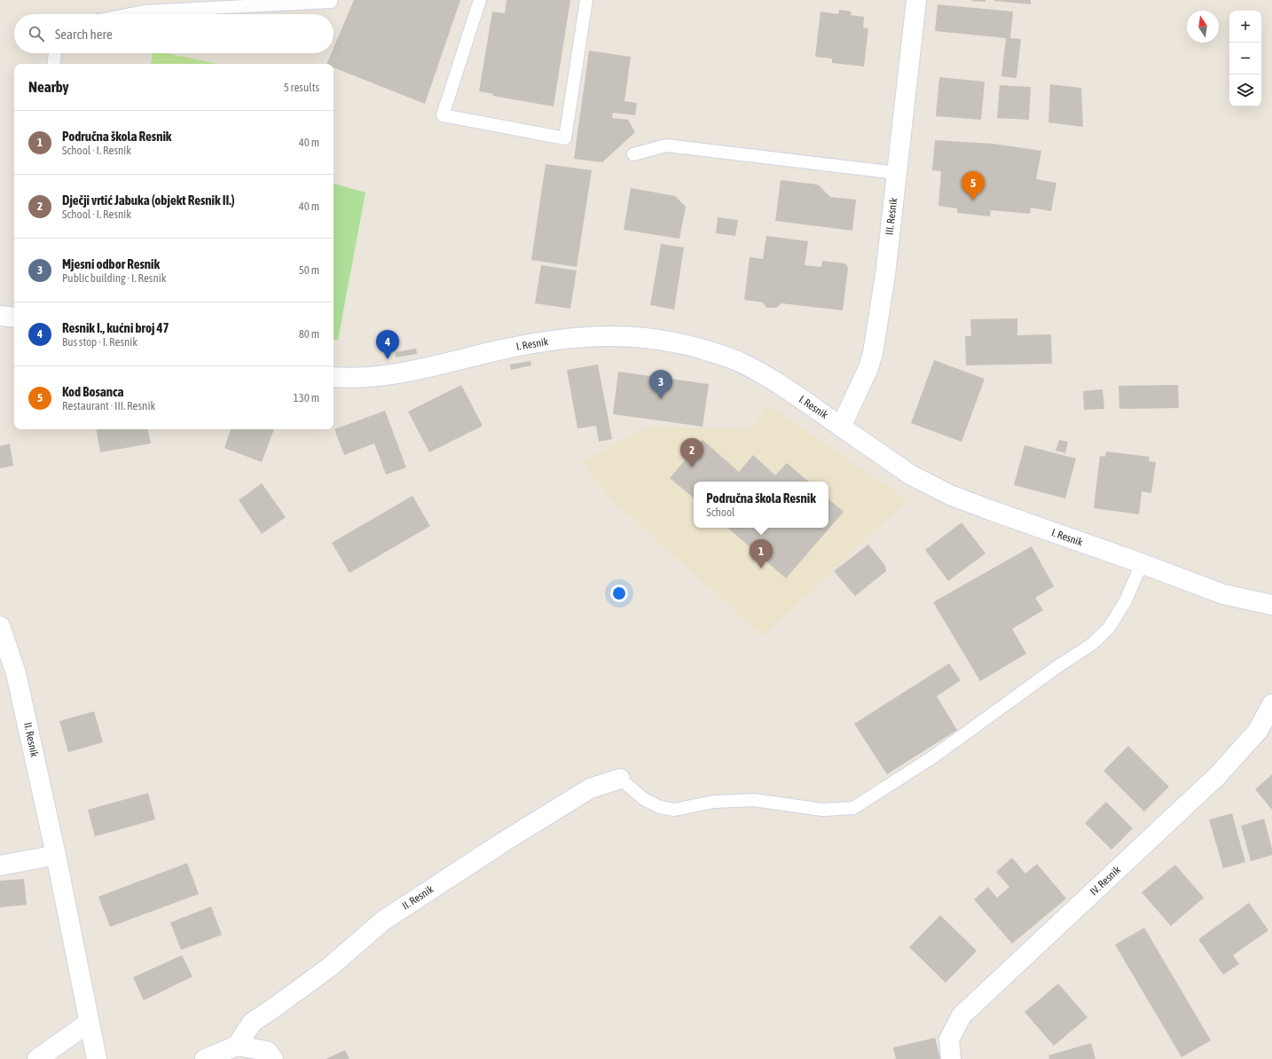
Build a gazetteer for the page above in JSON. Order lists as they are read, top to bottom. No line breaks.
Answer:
{"streets":{"street":["III. Resnik","I. Resnik","II. Resnik","IV. Resnik"]},"crossings":[["III. Resnik","I. Resnik"]],"north":"top","page":{"map_buttons":["+","−"],"search":"Search here","heading":["Nearby","5 results"],"list":[{"mark":"1","name":"Područna škola Resnik","note":"School · I. Resnik","value":"40 m"},{"mark":"2","name":"Dječji vrtić Jabuka (objekt Resnik II.)","note":"School · I. Resnik","value":"40 m"},{"mark":"3","name":"Mjesni odbor Resnik","note":"Public building · I. Resnik","value":"50 m"},{"mark":"4","name":"Resnik I., kućni broj 47","note":"Bus stop · I. Resnik","value":"80 m"},{"mark":"5","name":"Kod Bosanca","note":"Restaurant · III. Resnik","value":"130 m"}],"pins":["5","4","3","2","1"],"popup":["Područna škola Resnik","School"]}}
